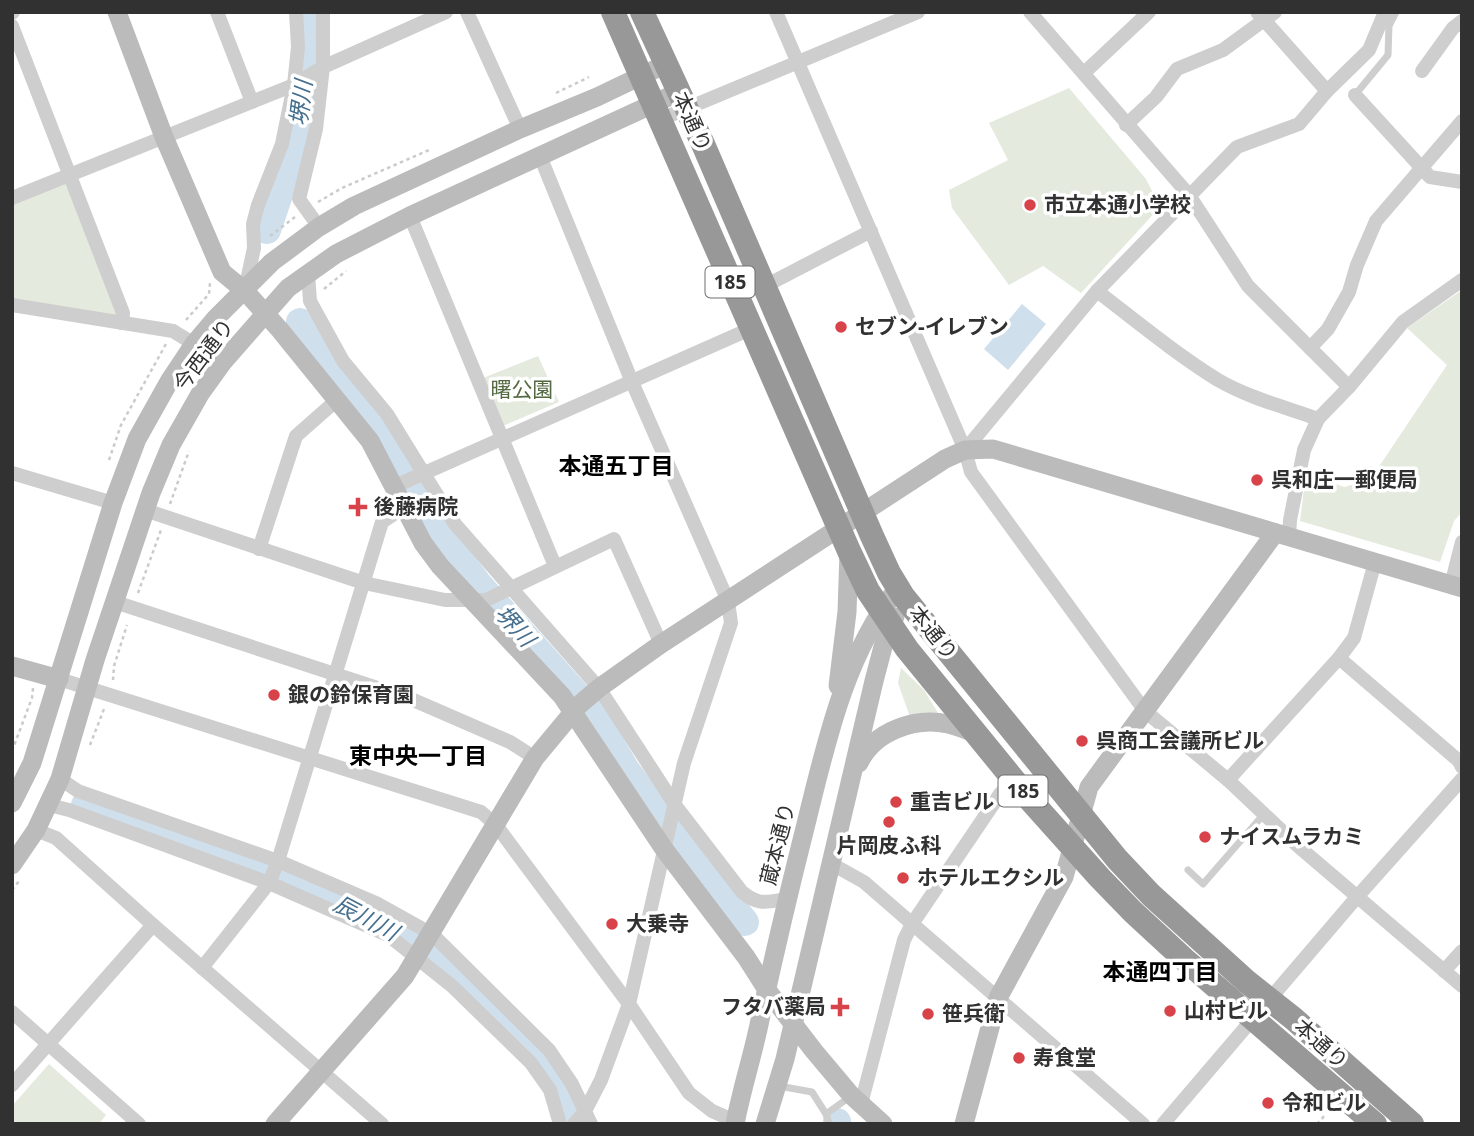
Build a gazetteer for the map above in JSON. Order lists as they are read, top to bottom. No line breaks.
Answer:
{"streets":{"highway":["本通り","185"],"street":["今西通り","蔵本通り"]},"crossings":[["本通り","今西通り"],["本通り","蔵本通り"]],"districts":["本通五丁目","東中央一丁目","本通四丁目"],"water":["堺川","辰川川"],"parks":["曙公園"],"places":{"other":["市立本通小学校","セブン-イレブン","呉和庄一郵便局","銀の鈴保育園","呉商工会議所ビル","重吉ビル","片岡皮ふ科","ナイスムラカミ","ホテルエクシル","大乗寺","山村ビル","笹兵衛","寿食堂","令和ビル"],"health":["後藤病院","フタバ薬局"]}}
